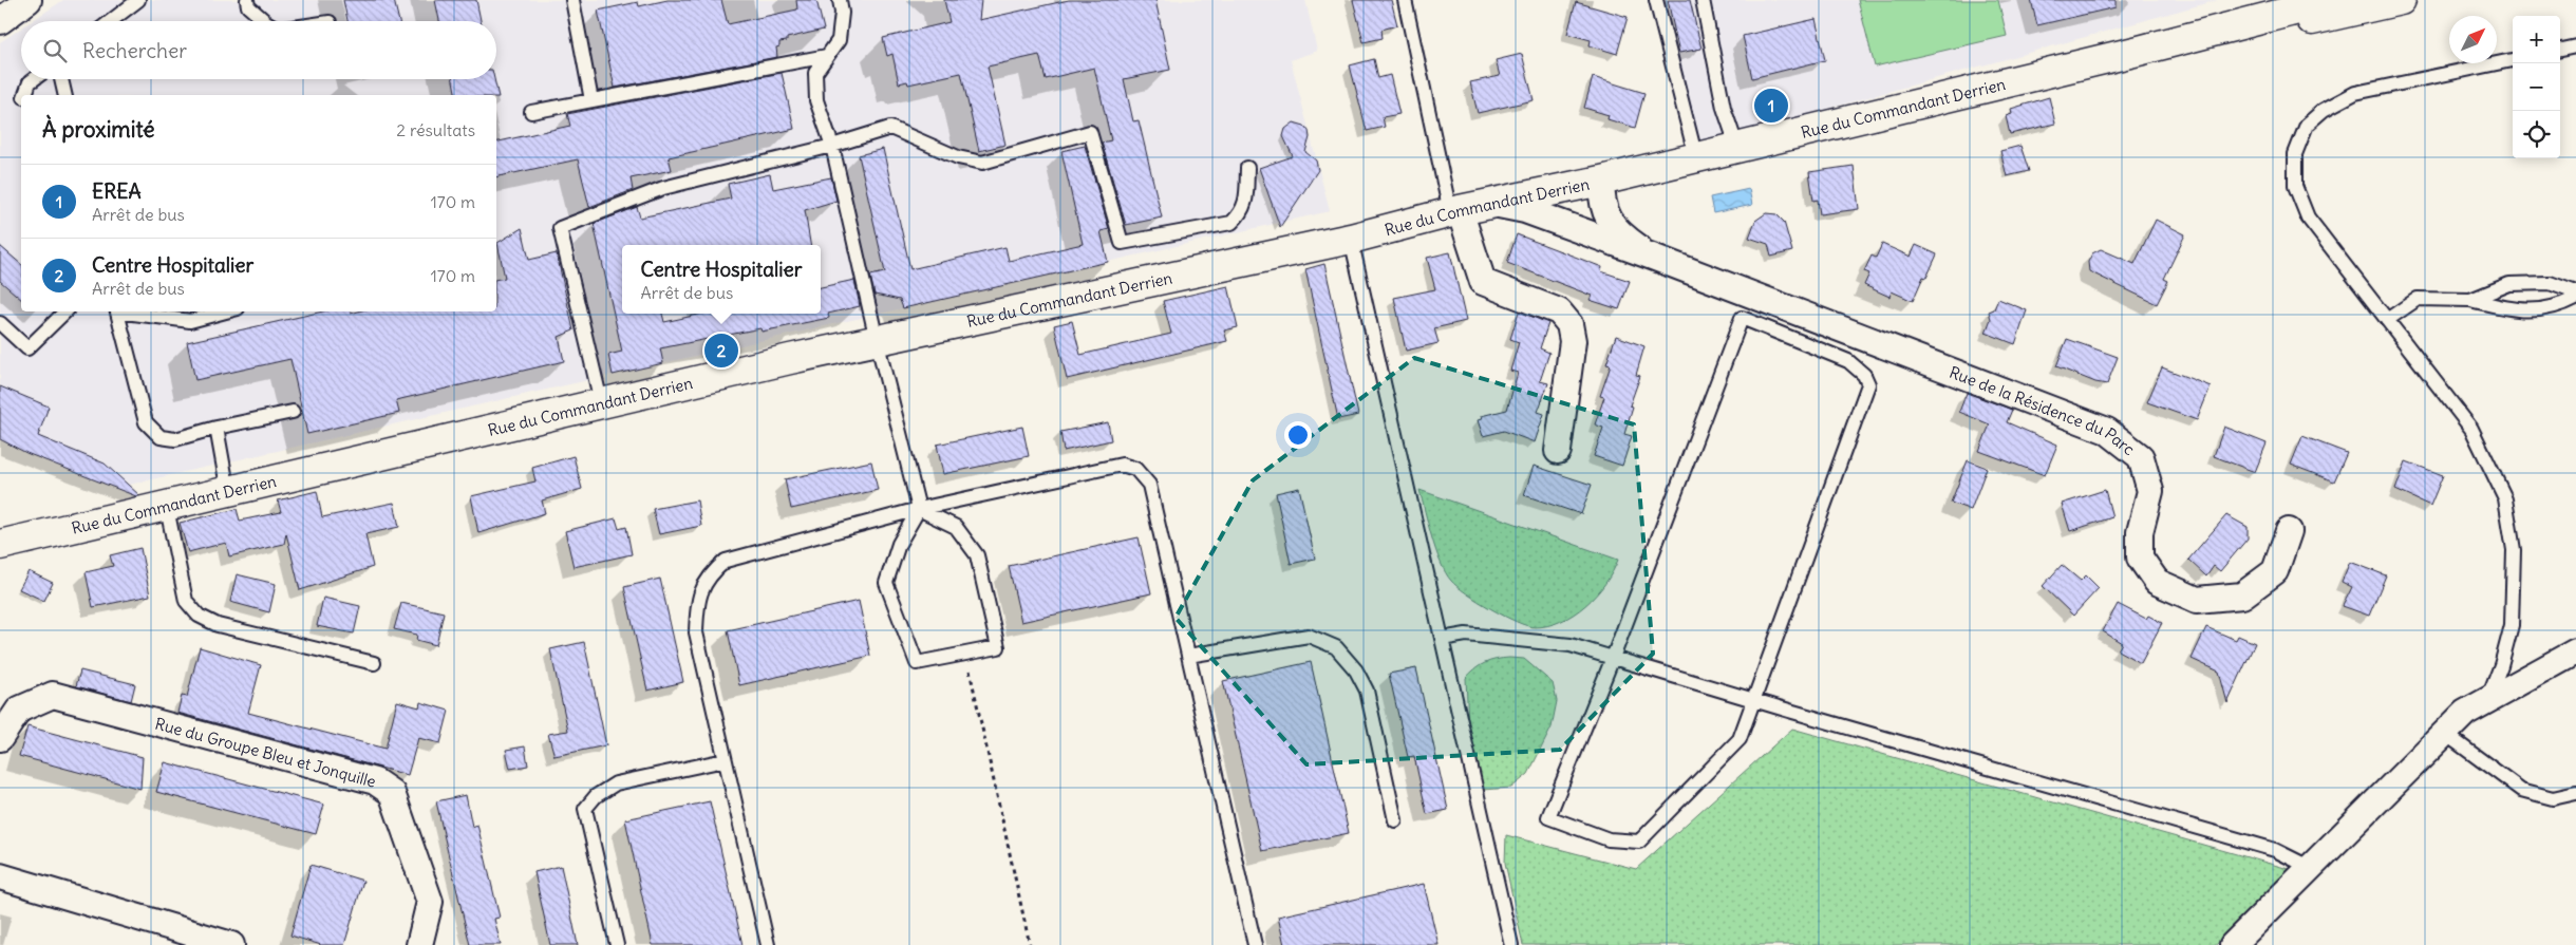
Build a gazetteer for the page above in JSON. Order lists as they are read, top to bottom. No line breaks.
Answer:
{"streets":{"main road":["Rue du Commandant Derrien"],"street":["Rue de la Résidence du Parc","Rue du Groupe Bleu et Jonquille"]},"crossings":[["Rue du Commandant Derrien","Rue de la Résidence du Parc"]],"north":"top right","page":{"map_buttons":["+","−"],"search":"Rechercher","pins":["1","2"],"heading":["À proximité","2 résultats"],"list":[{"mark":"1","name":"EREA","note":"Arrêt de bus","value":"170 m"},{"mark":"2","name":"Centre Hospitalier","note":"Arrêt de bus","value":"170 m"}],"popup":["Centre Hospitalier","Arrêt de bus"]}}
